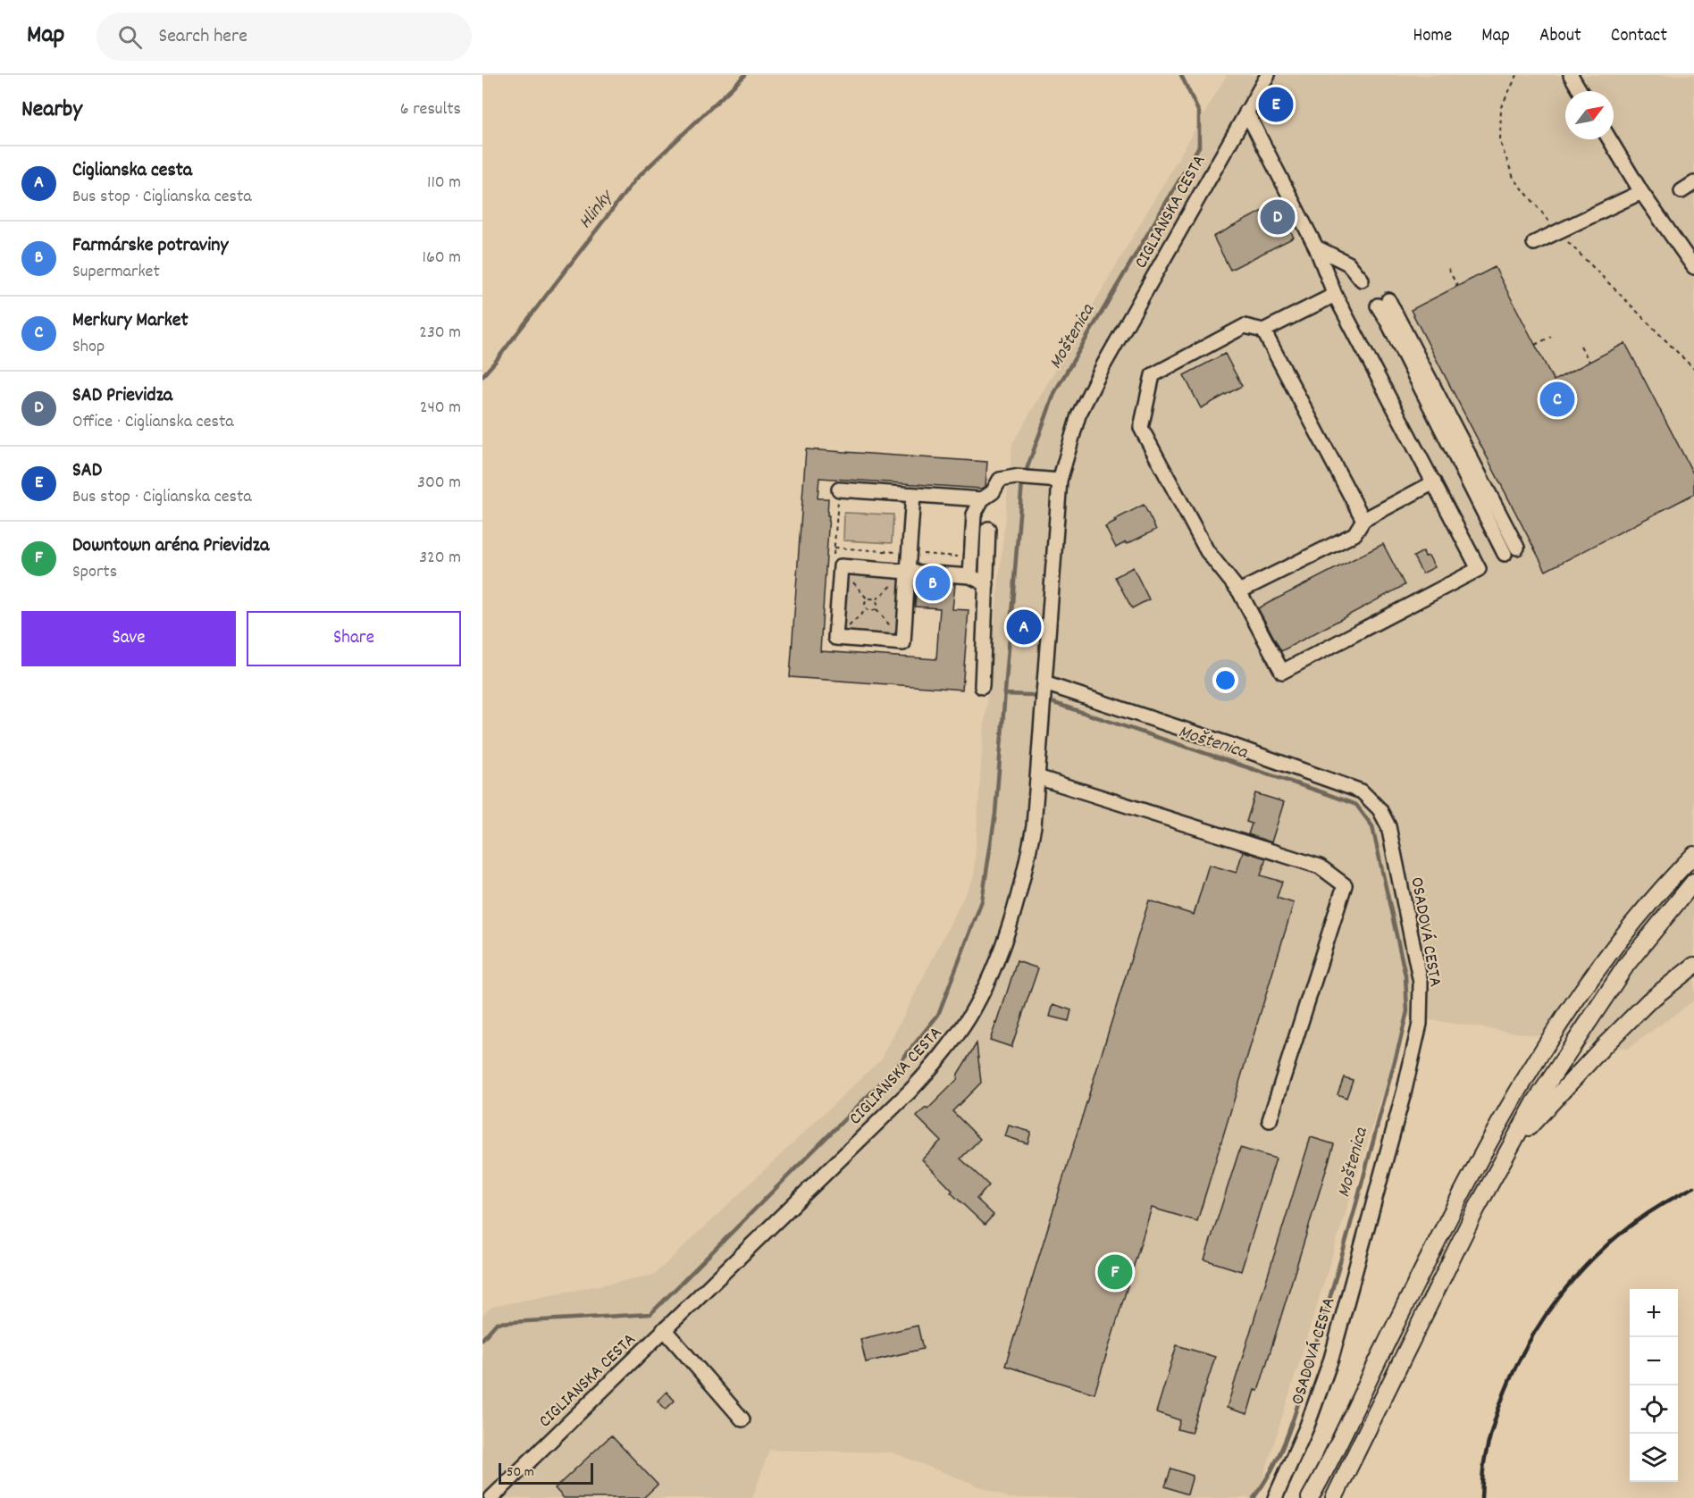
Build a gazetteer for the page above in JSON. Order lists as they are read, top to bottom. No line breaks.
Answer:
{"streets":{"street":["CIGLIANSKA CESTA","OSADOVÁ CESTA"]},"crossings":[["CIGLIANSKA CESTA","OSADOVÁ CESTA"]],"water":["Hlinky","Moštenica"],"scale_bar":"50 m","north":"top right","page":{"header":"Map","search":"Search here","nav":["Home","Map","About","Contact"],"heading":["Nearby","6 results"],"pins":["E","D","C","B","A","F"],"list":[{"mark":"A","name":"Ciglianska cesta","note":"Bus stop · Ciglianska cesta","value":"110 m"},{"mark":"B","name":"Farmárske potraviny","note":"Supermarket","value":"160 m"},{"mark":"C","name":"Merkury Market","note":"Shop","value":"230 m"},{"mark":"D","name":"SAD Prievidza","note":"Office · Ciglianska cesta","value":"240 m"},{"mark":"E","name":"SAD","note":"Bus stop · Ciglianska cesta","value":"300 m"},{"mark":"F","name":"Downtown aréna Prievidza","note":"Sports","value":"320 m"}],"buttons":["Save","Share"],"map_buttons":["+","−"],"scale":"50 m"}}
